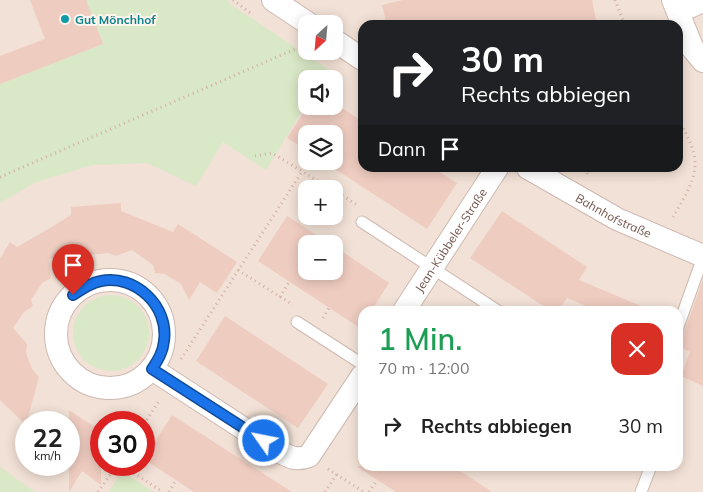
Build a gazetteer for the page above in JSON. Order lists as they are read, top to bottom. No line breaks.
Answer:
{"streets":{"street":["Bahnhofstraße","Jean-Kübbeler-Straße"]},"places":["Gut Mönchhof"],"north":"bottom left","page":{"map_buttons":["+","−"],"turn":["30 m","Rechts abbiegen"],"then":"Dann","heading":["1 Min.","70 m · 12:00"],"list":[{"name":"Rechts abbiegen","value":"30 m"}],"speed":"22 km/h","limit":"30"}}
